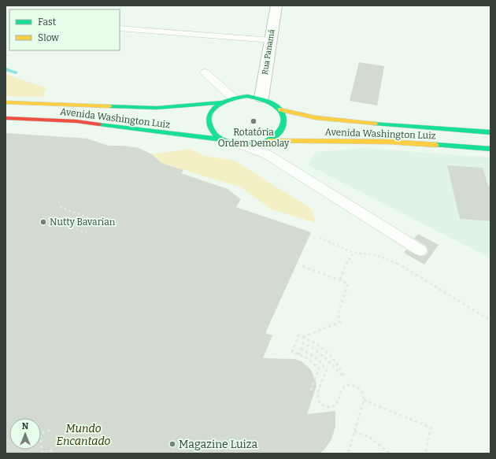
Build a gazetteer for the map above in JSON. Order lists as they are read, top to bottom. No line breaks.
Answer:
{"streets":{"main road":["Avenida Washington Luiz"],"street":["Rua Panamá"]},"crossings":[["Rua Panamá","Avenida Washington Luiz"]],"parks":["Mundo Encantado"],"places":["Rotatória Ordem Demolay","Nutty Bavarian","Magazine Luiza"],"legend":["Fast","Slow"],"north":"top"}
